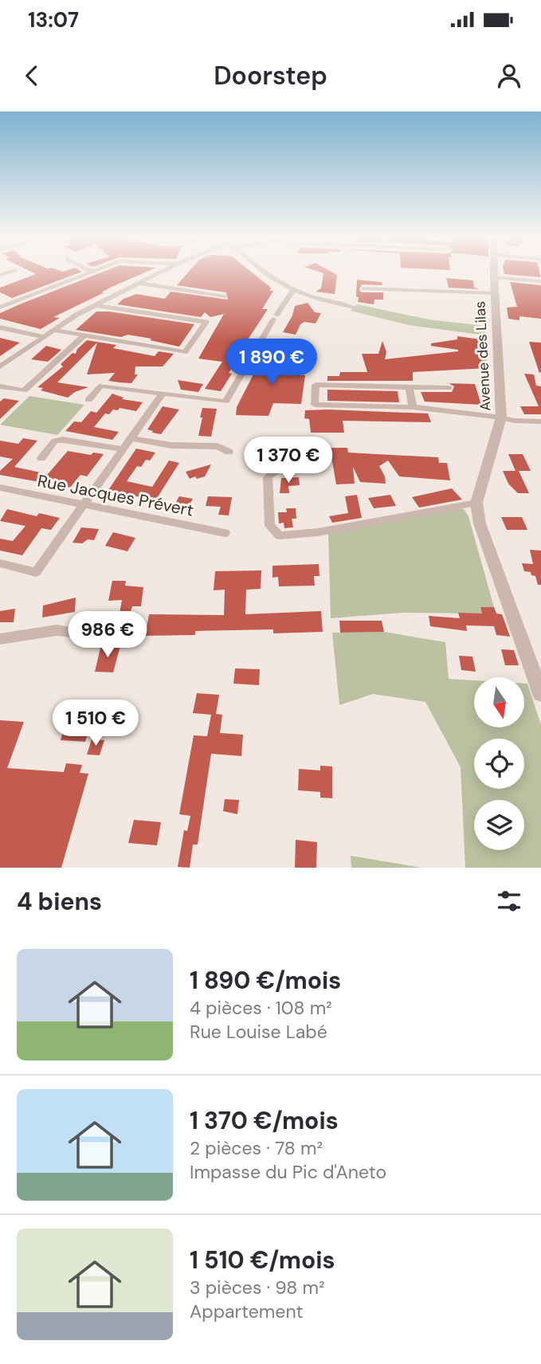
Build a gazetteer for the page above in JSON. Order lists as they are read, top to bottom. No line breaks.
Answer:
{"streets":{"street":["Avenue des Lilas","Rue Jacques Prévert"]},"north":"bottom","page":{"status":"13:07","header":"Doorstep","price":["1 890 €","1 370 €","986 €","1 510 €"],"heading":"4 biens","list":[{"name":"1 890 €/mois","note":"4 pièces · 108 m² · Rue Louise Labé"},{"name":"1 370 €/mois","note":"2 pièces · 78 m² · Impasse du Pic d'Aneto"},{"name":"1 510 €/mois","note":"3 pièces · 98 m² · Appartement"}]}}
